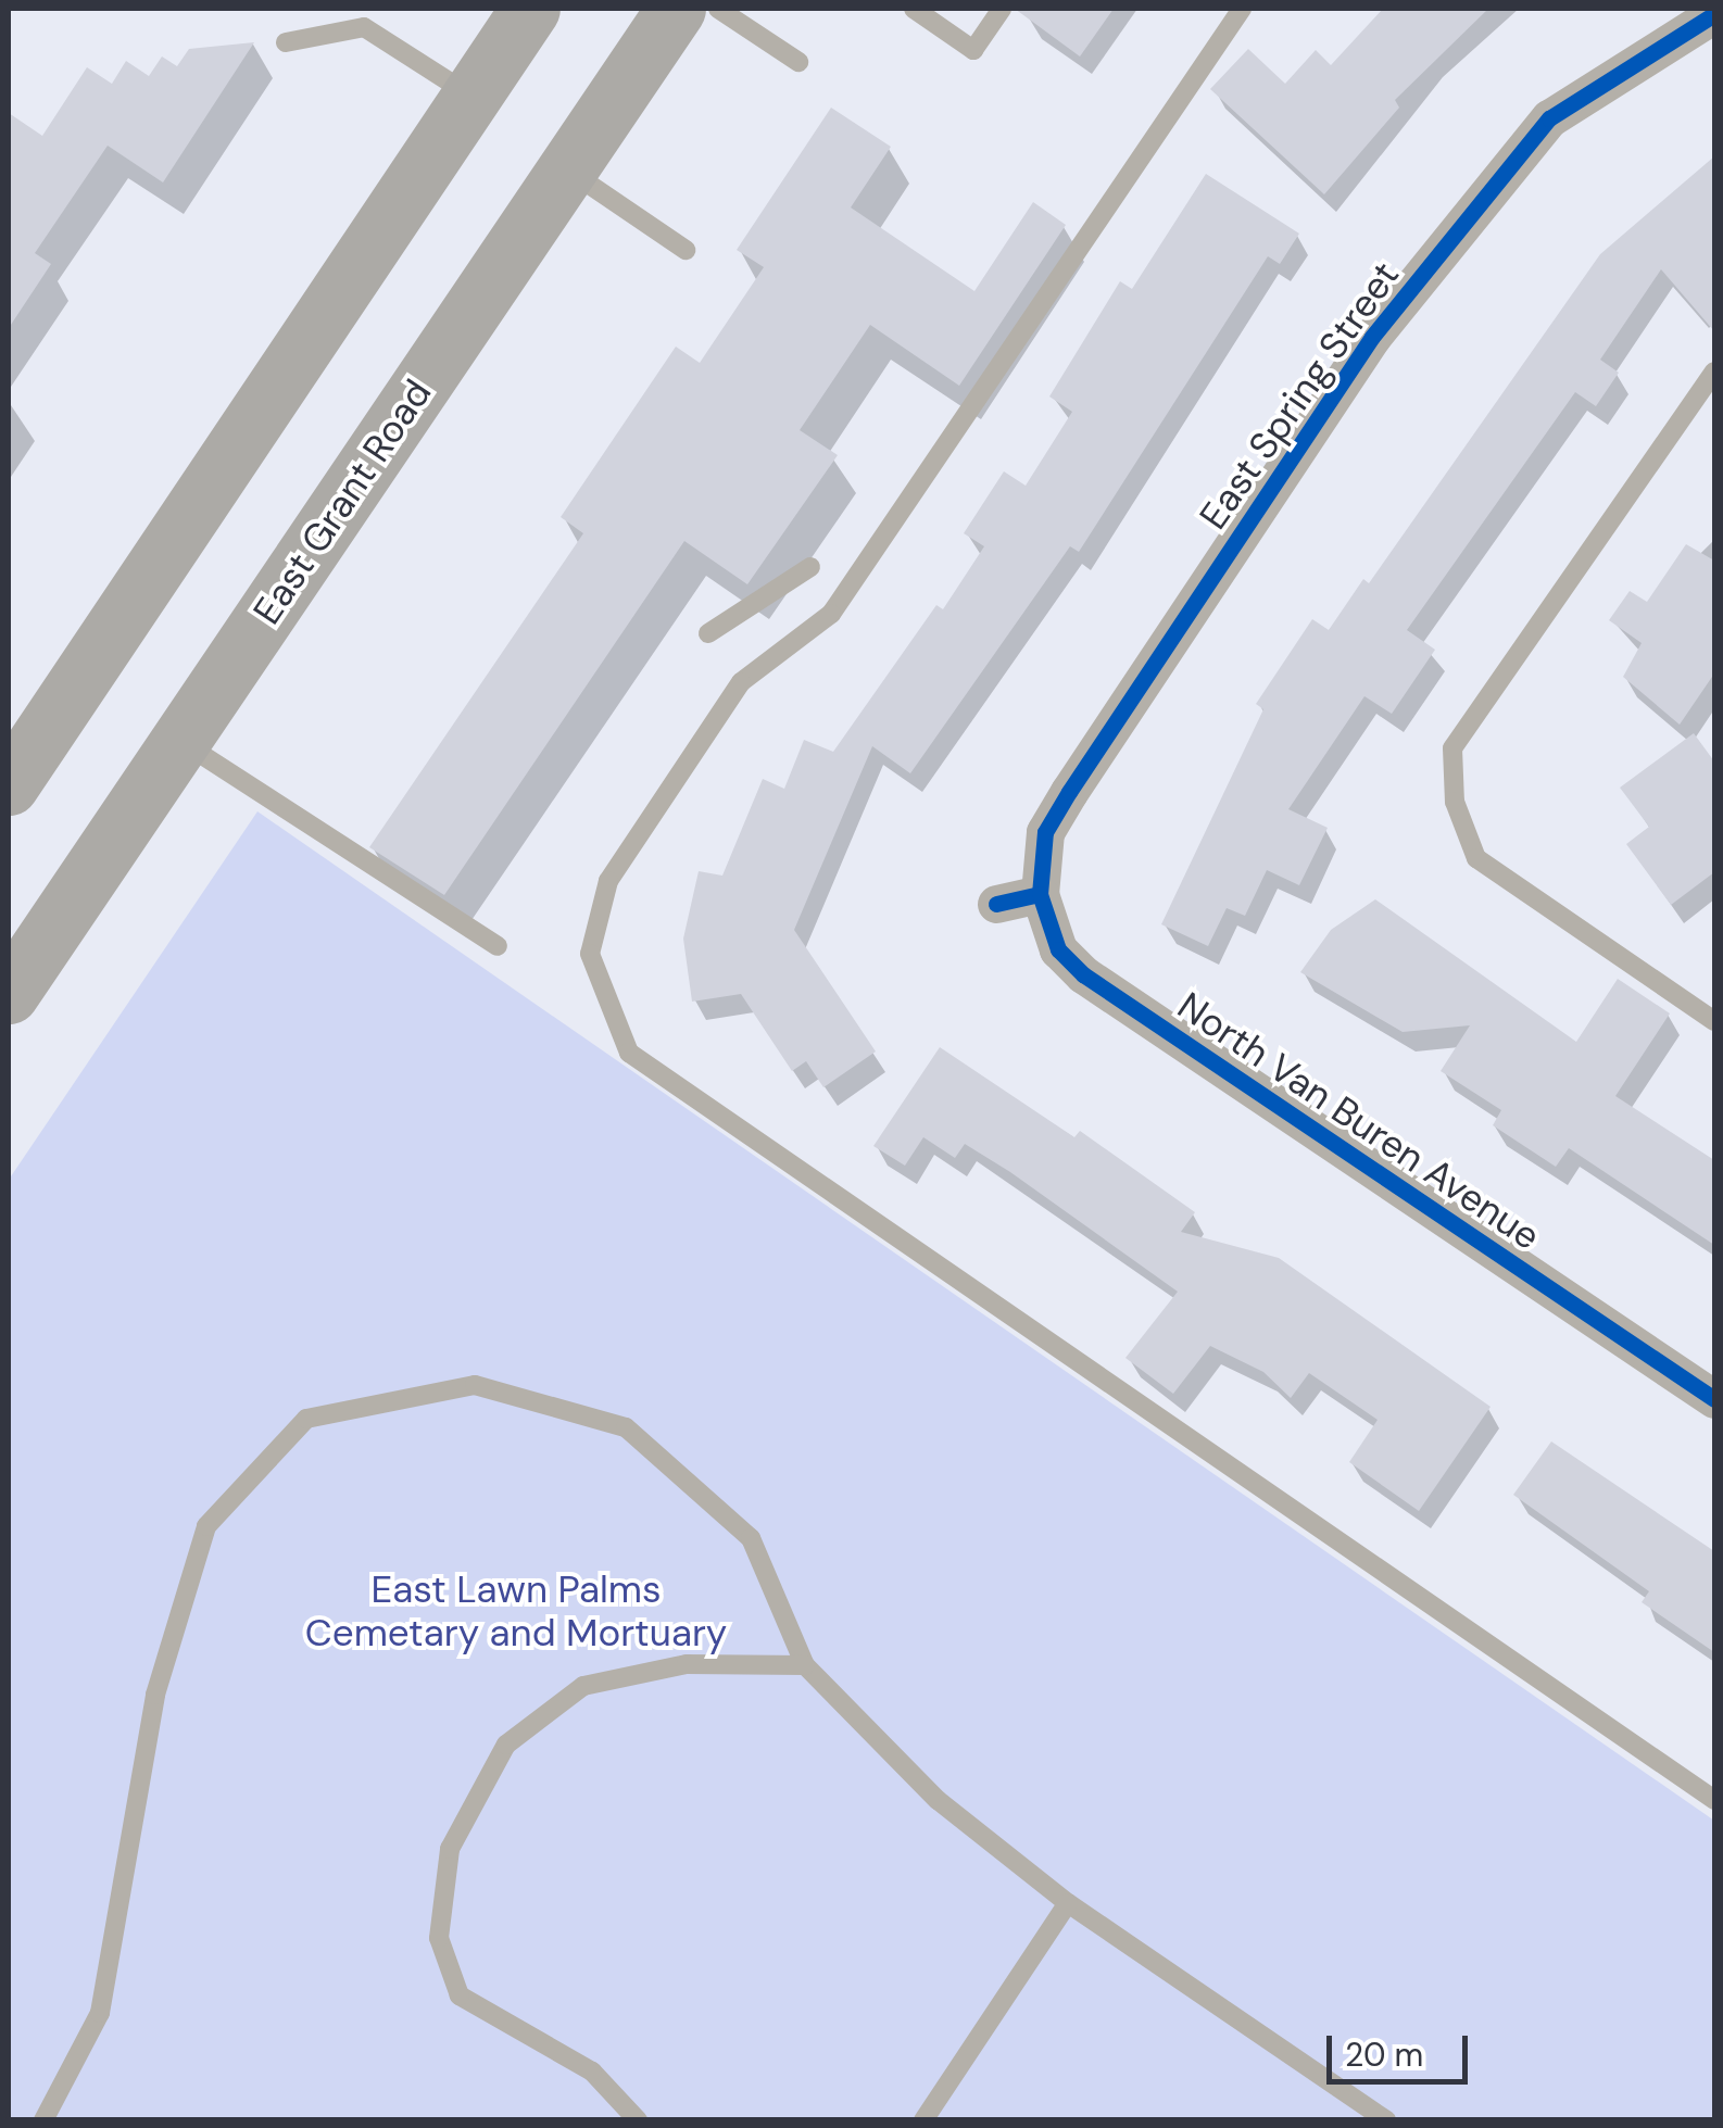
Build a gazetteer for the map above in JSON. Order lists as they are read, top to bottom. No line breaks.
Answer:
{"streets":{"main road":["East Grant Road"],"street":["East Spring Street","North Van Buren Avenue"]},"crossings":[["East Spring Street","North Van Buren Avenue"]],"parks":["East Lawn Palms Cemetary and Mortuary"],"scale_bar":"20 m"}
